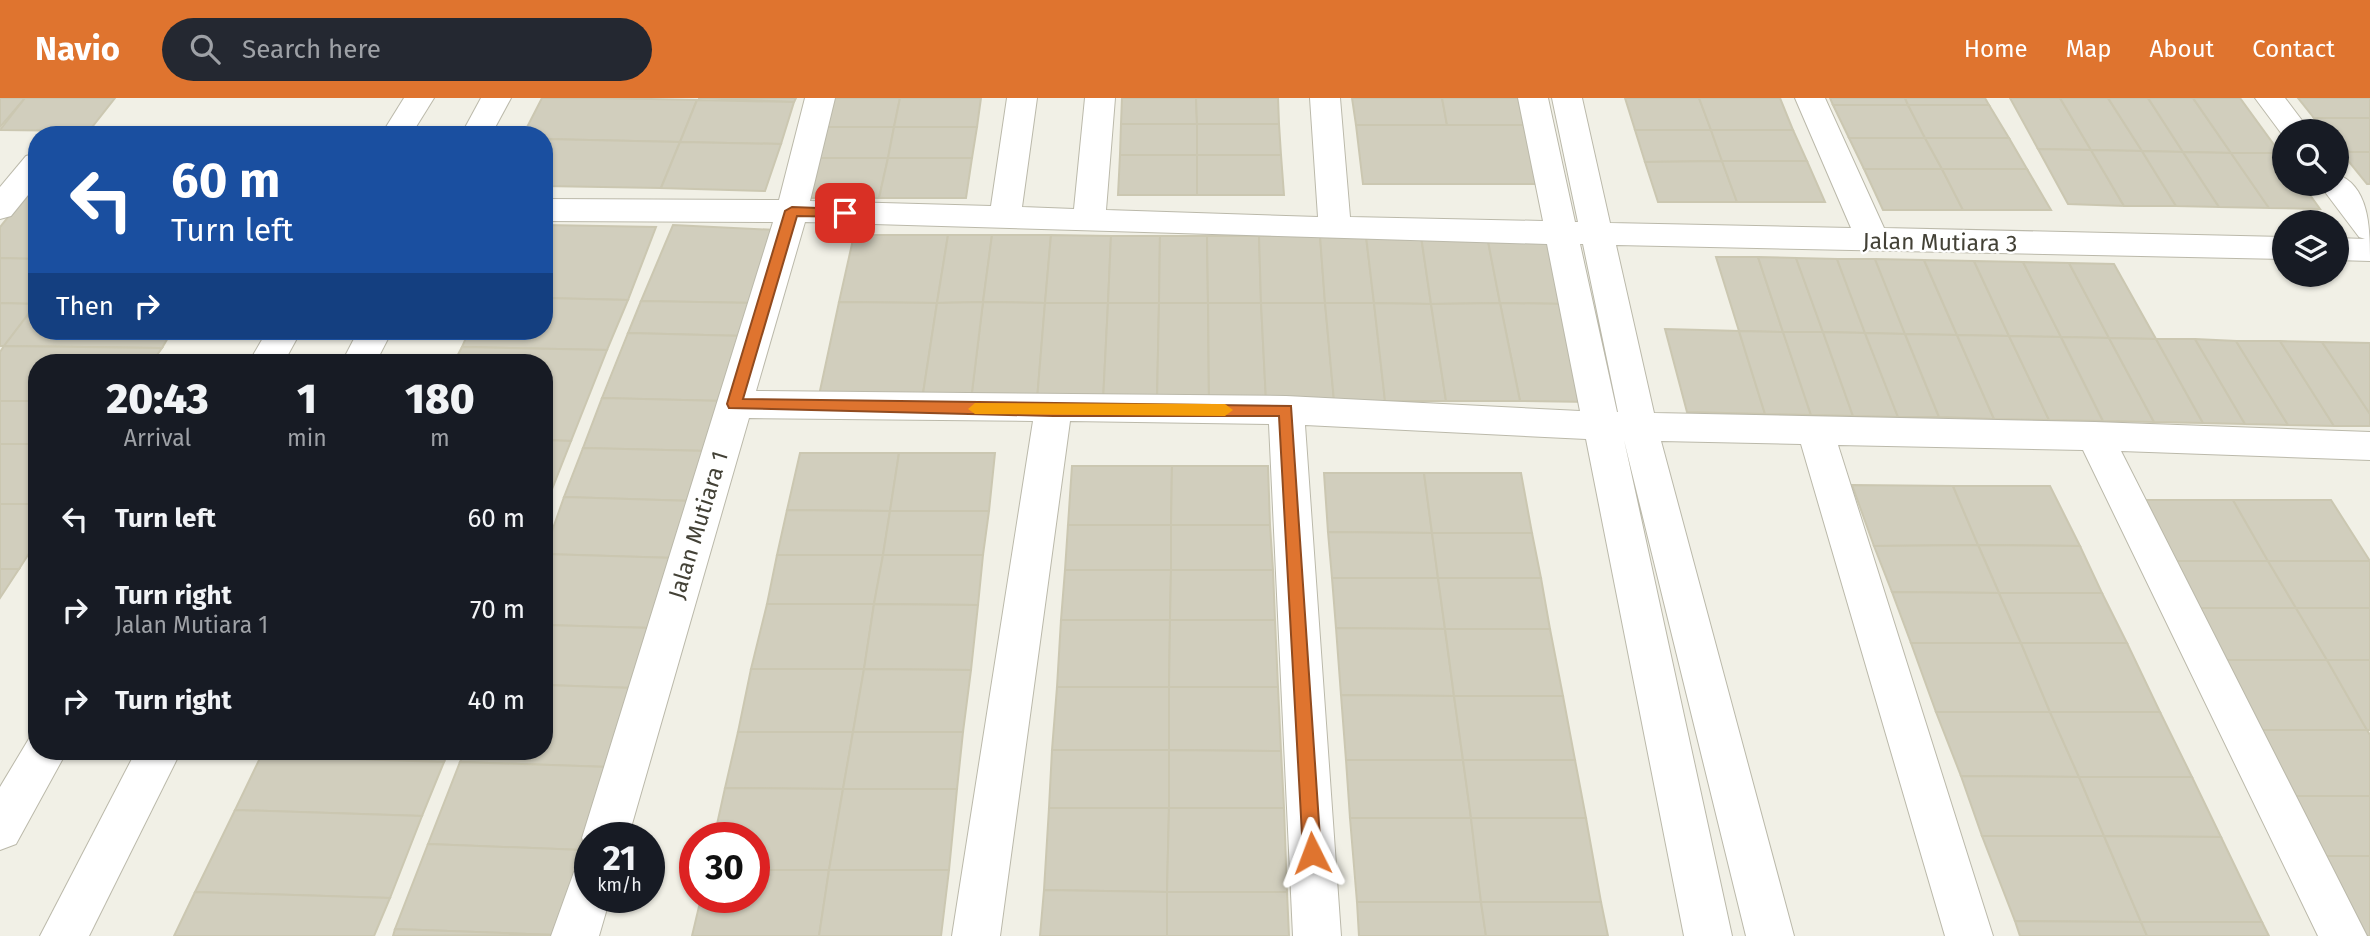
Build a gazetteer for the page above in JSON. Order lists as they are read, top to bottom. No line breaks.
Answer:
{"streets":{"street":["Jalan Mutiara 3","Jalan Mutiara 1"]},"crossings":[["Jalan Mutiara 3","Jalan Mutiara 1"]],"page":{"header":"Navio","search":"Search here","nav":["Home","Map","About","Contact"],"turn":["60 m","Turn left"],"then":"Then","eta":["20:43","Arrival","1","min","180","m"],"list":[{"name":"Turn left","value":"60 m"},{"name":"Turn right","note":"Jalan Mutiara 1","value":"70 m"},{"name":"Turn right","value":"40 m"}],"speed":"21 km/h","limit":"30"}}
